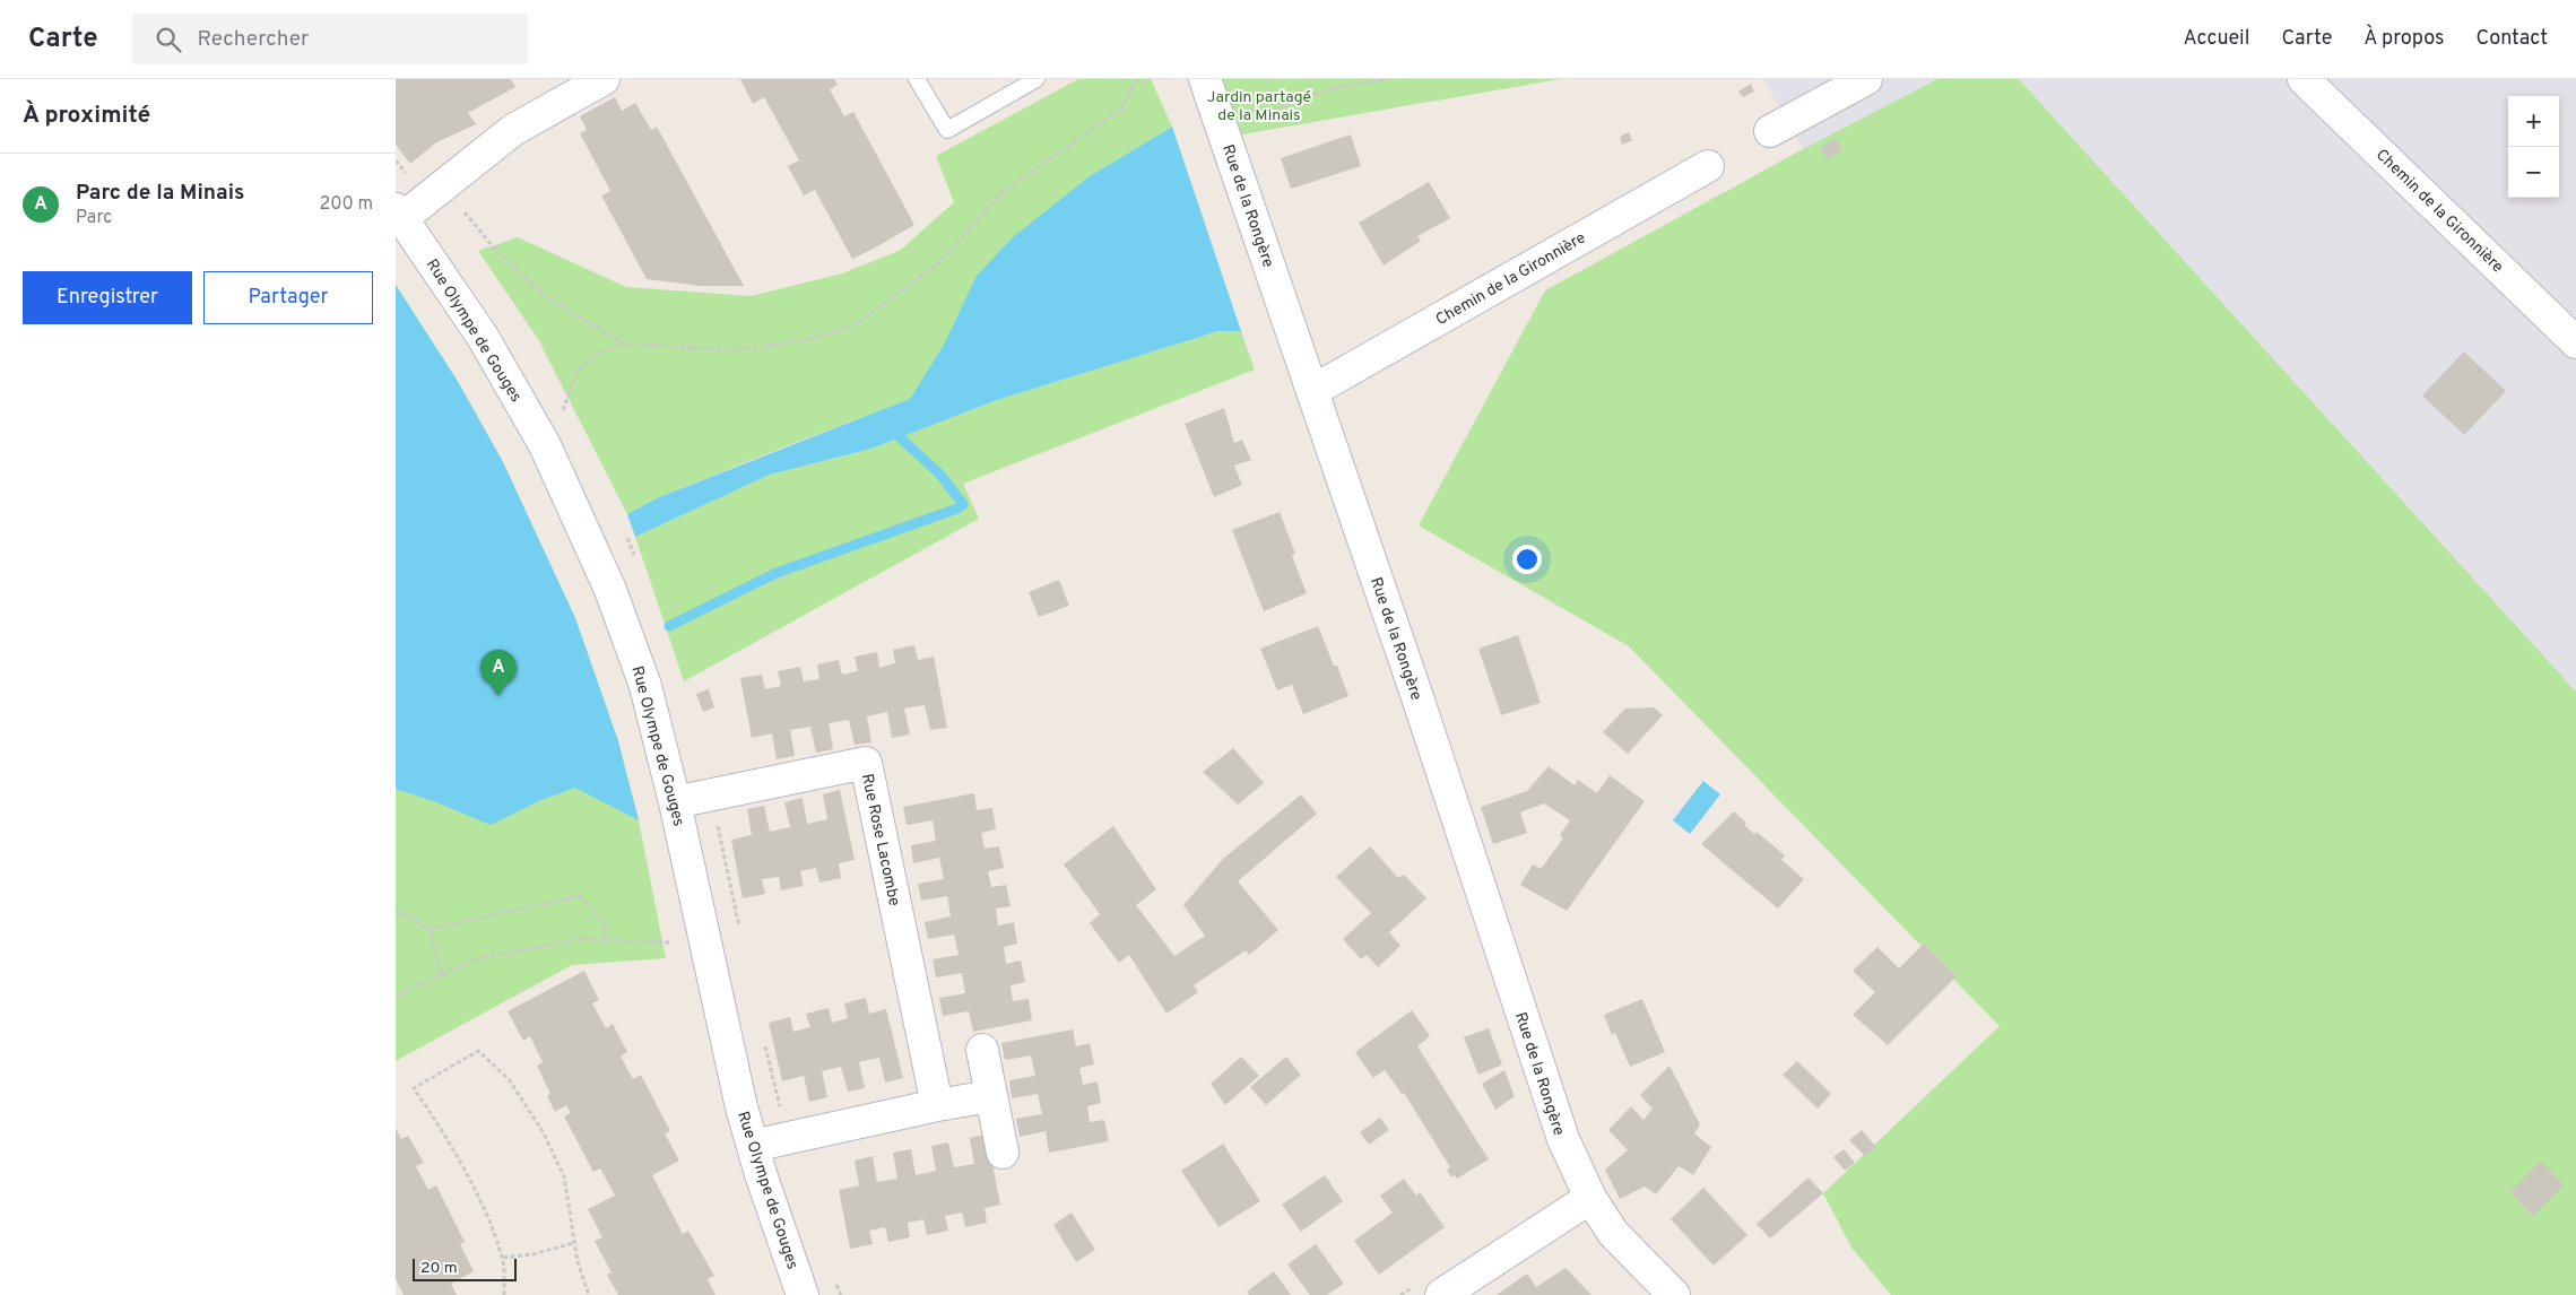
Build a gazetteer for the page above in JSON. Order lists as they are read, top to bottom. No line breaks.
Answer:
{"streets":{"street":["Rue de la Rongère","Chemin de la Gironnière","Rue Olympe de Gouges","Rue Rose Lacombe"]},"crossings":[["Rue de la Rongère","Chemin de la Gironnière"],["Rue Olympe de Gouges","Rue Rose Lacombe"]],"parks":["Jardin partagé de la Minais"],"scale_bar":"20 m","page":{"header":"Carte","search":"Rechercher","nav":["Accueil","Carte","À propos","Contact"],"heading":"À proximité","map_buttons":["+","−"],"list":[{"mark":"A","name":"Parc de la Minais","note":"Parc","value":"200 m"}],"buttons":["Enregistrer","Partager"],"pins":"A","scale":"20 m"}}
